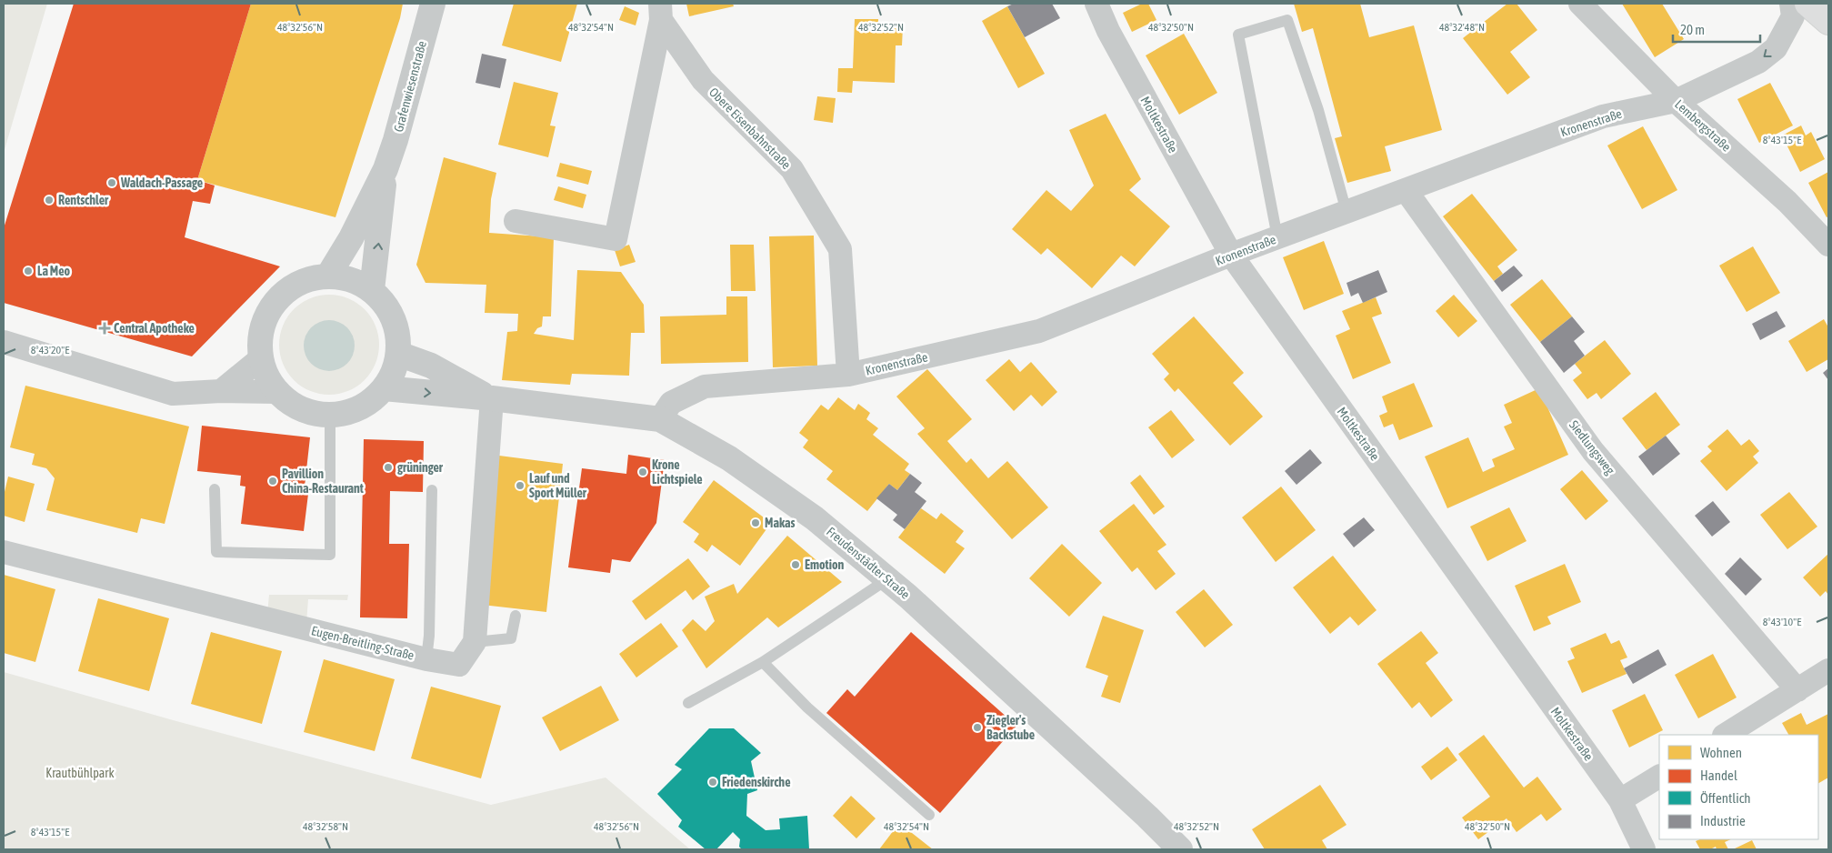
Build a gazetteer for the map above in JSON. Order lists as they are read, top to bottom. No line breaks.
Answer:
{"streets":{"street":["Grafenwiesenstraße","Kronenstraße","Moltkestraße","Lembergstraße","Obere Eisenbahnstraße","Siedlungsweg","Freudenstädter Straße","Eugen-Breitling-Straße"]},"crossings":[["Grafenwiesenstraße","Freudenstädter Straße"],["Kronenstraße","Moltkestraße"],["Kronenstraße","Lembergstraße"],["Kronenstraße","Obere Eisenbahnstraße"],["Kronenstraße","Siedlungsweg"],["Kronenstraße","Freudenstädter Straße"]],"parks":["Krautbühlpark"],"places":{"other":["Waldach-Passage","Rentschler","La Meo","grüninger","Krone Lichtspiele","Pavillion China-Restaurant","Lauf und Sport Müller","Makas","Emotion","Ziegler's Backstube","Friedenskirche"],"health":["Central Apotheke"]},"legend":["Wohnen","Handel","Öffentlich","Industrie"],"scale_bar":"20 m","coordinates":["48°32'56\"N","48°32'54\"N","48°32'52\"N","48°32'50\"N","48°32'48\"N","8°43'15\"E","8°43'20\"E","8°43'10\"E","48°32'58\"N"]}
